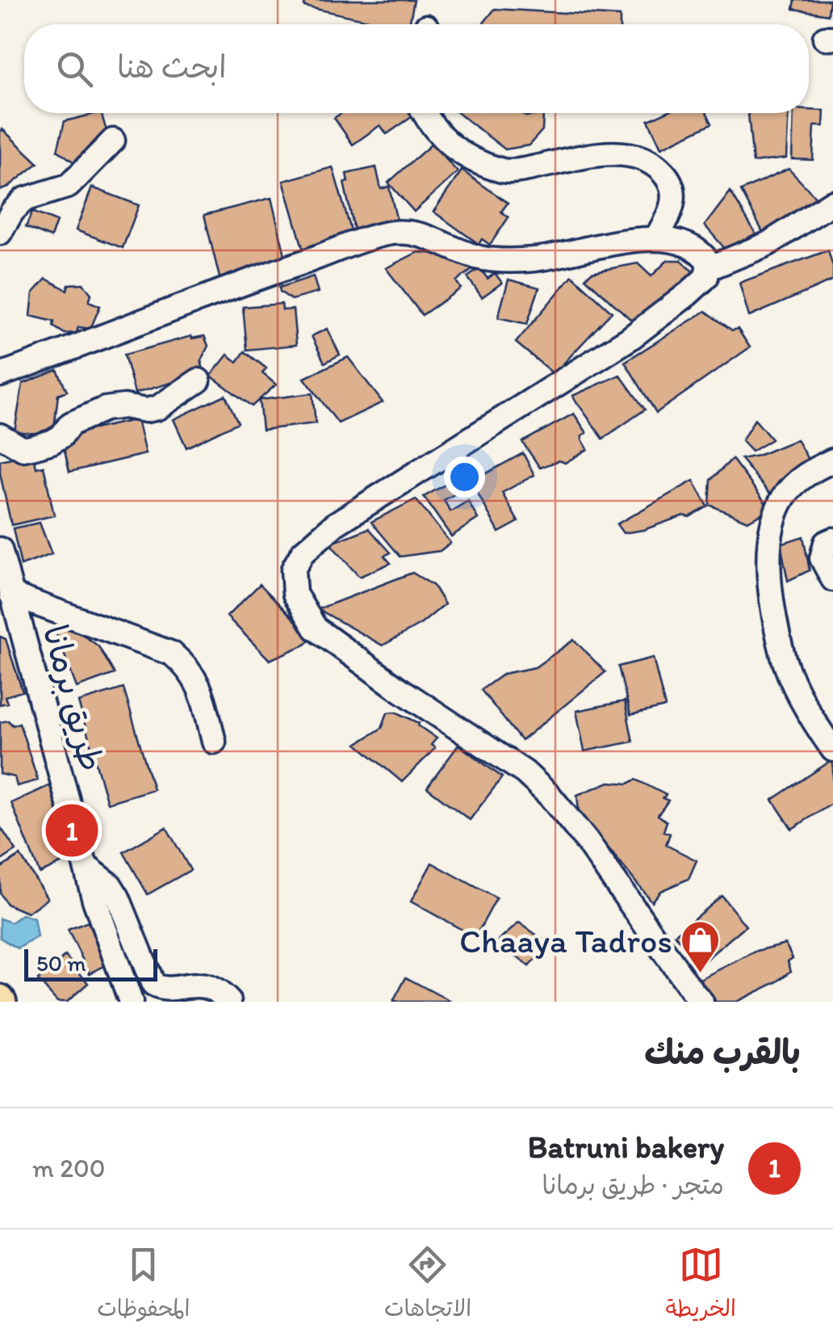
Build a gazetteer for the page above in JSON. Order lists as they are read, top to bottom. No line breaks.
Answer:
{"streets":{"street":["طريق برمانا"]},"places":{"shop":["Chaaya Tadros"]},"scale_bar":"50 m","page":{"search":"ابحث هنا","pins":"1","scale":"50 m","heading":"بالقرب منك","list":[{"mark":"1","name":"Batruni bakery","note":"متجر · طريق برمانا","value":"200 m"}],"nav":["الخريطة","الاتجاهات","المحفوظات"]}}
